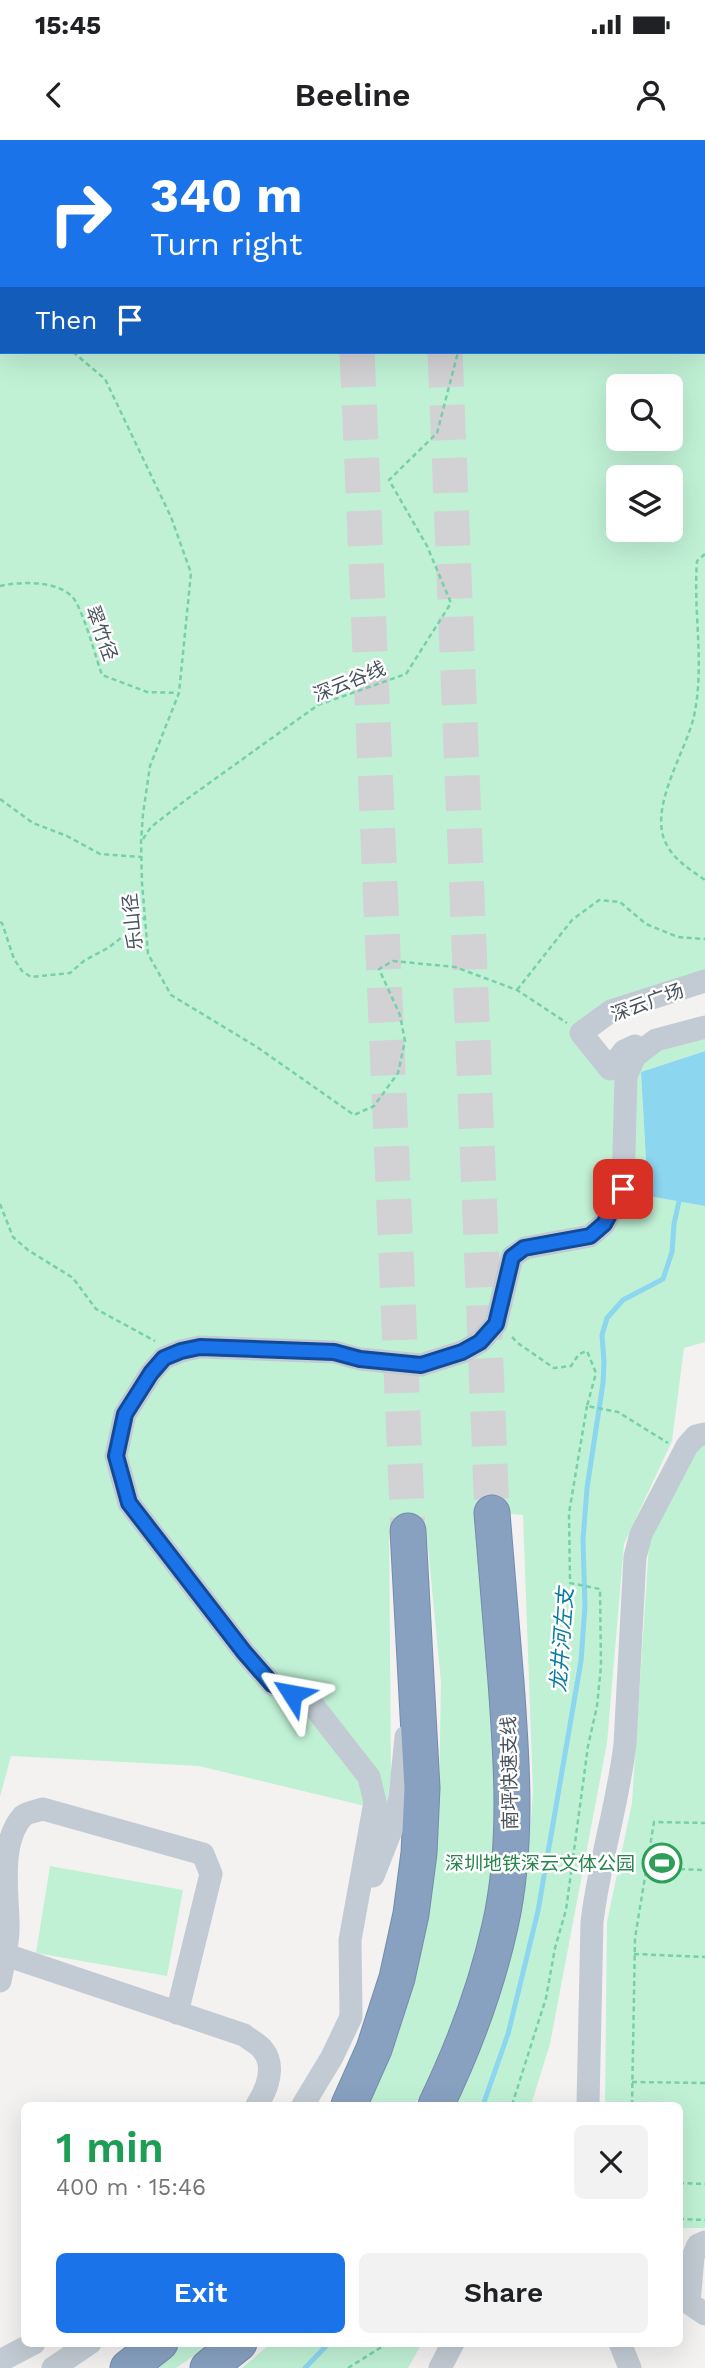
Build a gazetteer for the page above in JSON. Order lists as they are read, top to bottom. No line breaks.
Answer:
{"streets":{"highway":["南坪快速支线"],"street":["深云广场"],"path":["翠竹径","深云谷线","乐山径"]},"crossings":[["翠竹径","乐山径"],["深云谷线","乐山径"],["乐山径","深云广场"]],"water":["龙井河左支"],"places":{"sports":["深圳地铁深云文体公园"]},"page":{"status":"15:45","header":"Beeline","turn":["340 m","Turn right"],"then":"Then","heading":["1 min","400 m · 15:46"],"buttons":["Exit","Share"]}}
